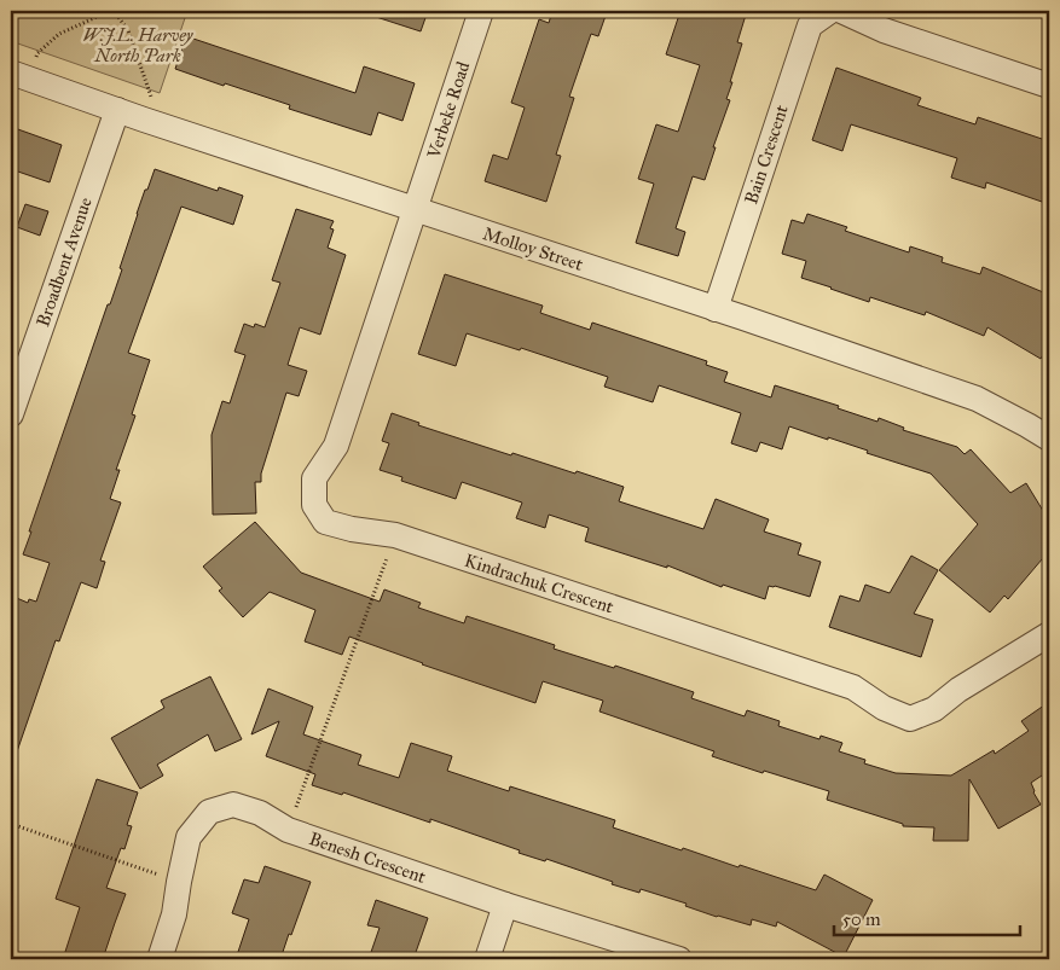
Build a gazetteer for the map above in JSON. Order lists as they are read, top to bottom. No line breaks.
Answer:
{"streets":{"street":["Verbeke Road","Bain Crescent","Molloy Street","Broadbent Avenue","Kindrachuk Crescent","Benesh Crescent"]},"crossings":[["Verbeke Road","Molloy Street"],["Verbeke Road","Kindrachuk Crescent"],["Bain Crescent","Molloy Street"],["Molloy Street","Broadbent Avenue"],["Molloy Street","Kindrachuk Crescent"]],"parks":["W.J.L. Harvey North Park"],"scale_bar":"50 m"}
